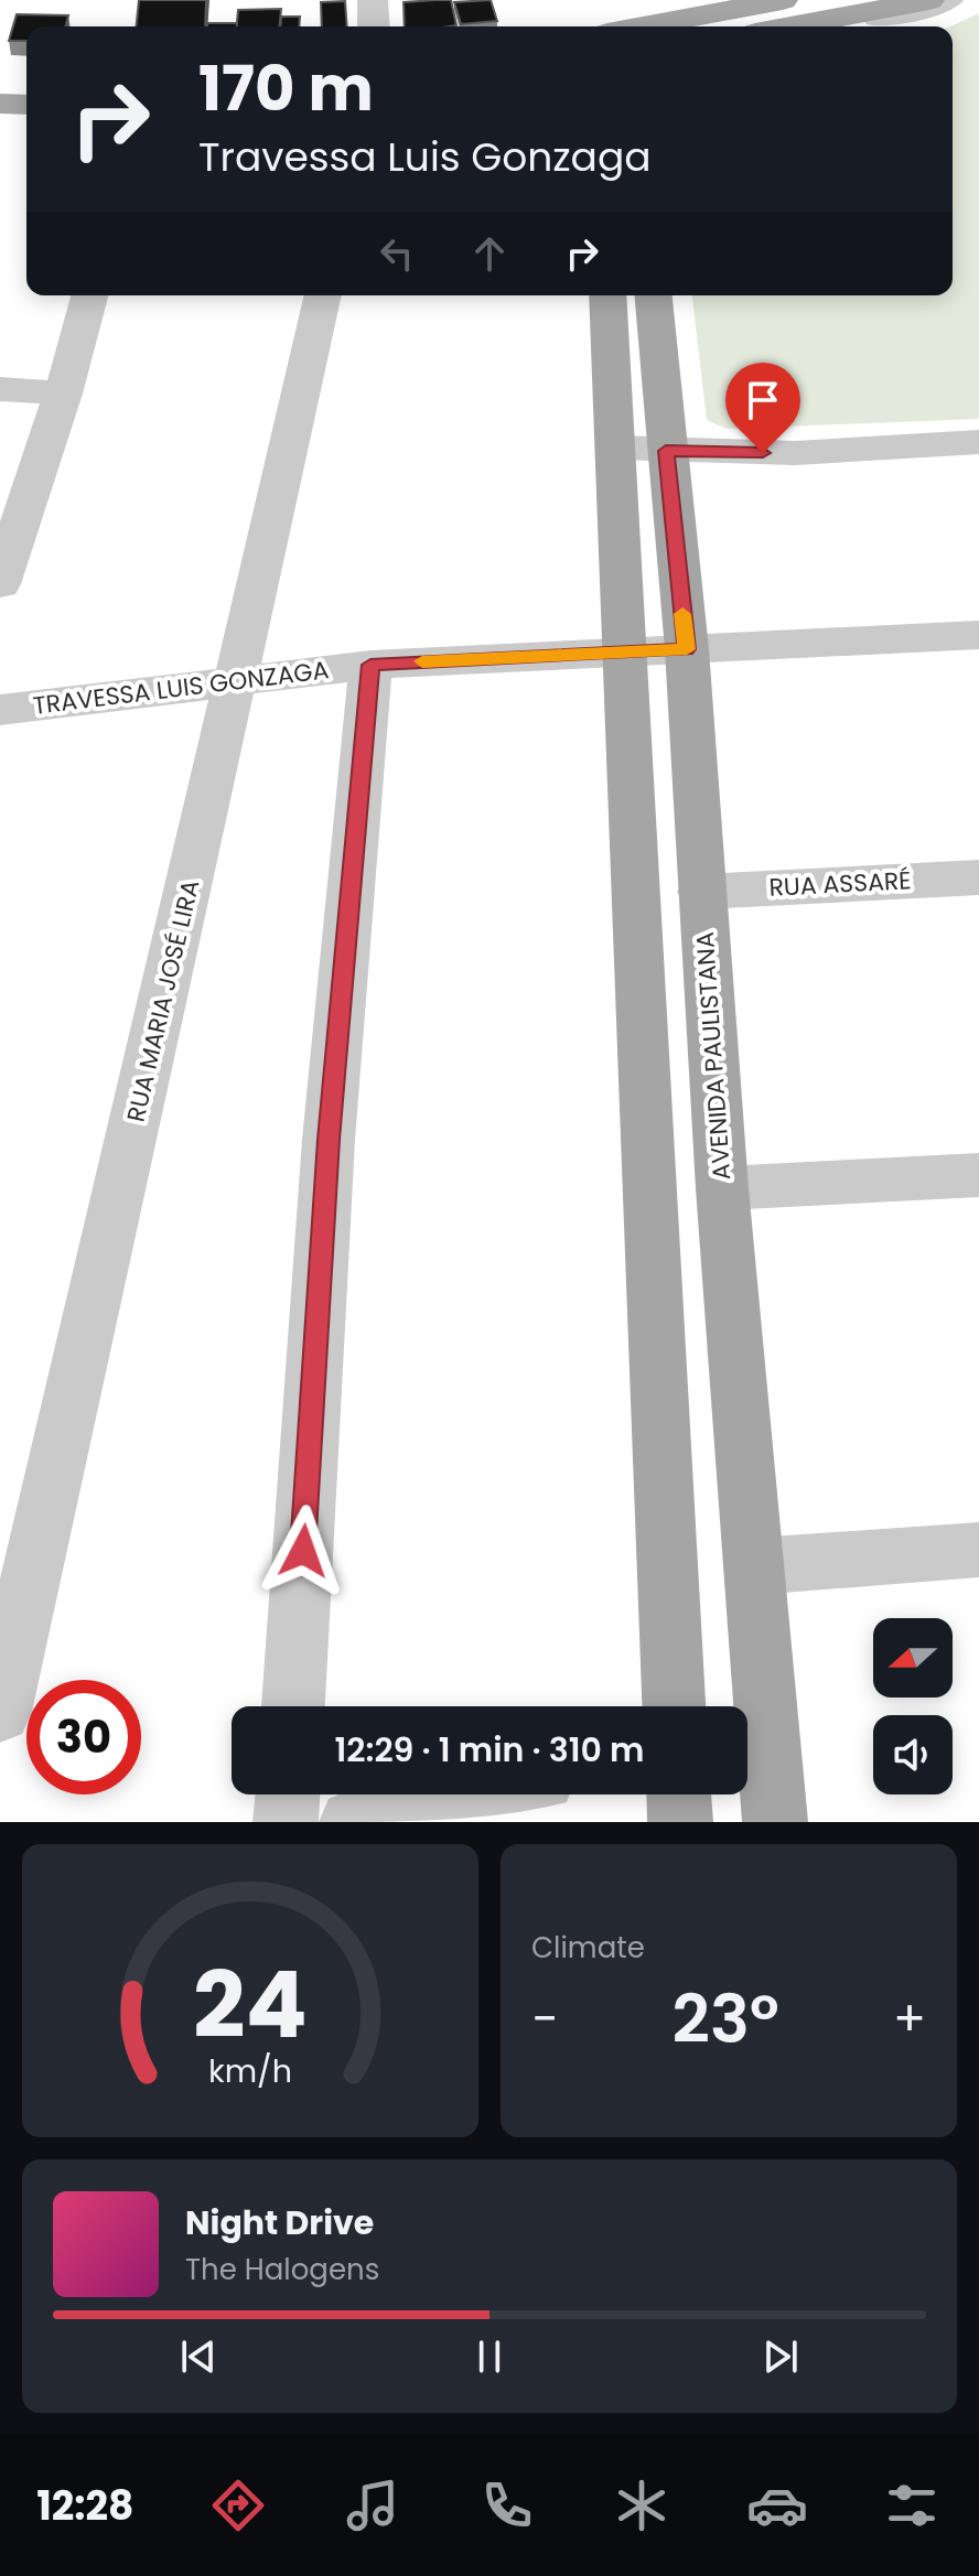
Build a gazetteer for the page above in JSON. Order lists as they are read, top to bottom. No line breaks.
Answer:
{"streets":{"main road":["AVENIDA PAULISTANA"],"street":["TRAVESSA LUIS GONZAGA","RUA ASSARÉ","RUA MARIA JOSÉ LIRA"]},"crossings":[["TRAVESSA LUIS GONZAGA","RUA MARIA JOSÉ LIRA"],["TRAVESSA LUIS GONZAGA","AVENIDA PAULISTANA"],["RUA ASSARÉ","AVENIDA PAULISTANA"]],"north":"left","page":{"turn":["170 m","Travessa Luis Gonzaga"],"limit":"30","trip":"12:29 · 1 min · 310 m","tile":"Climate","heat":["−","23°","+"],"song":["Night Drive","The Halogens"],"tabs":"12:28","gauge":["24","km/h"]}}
